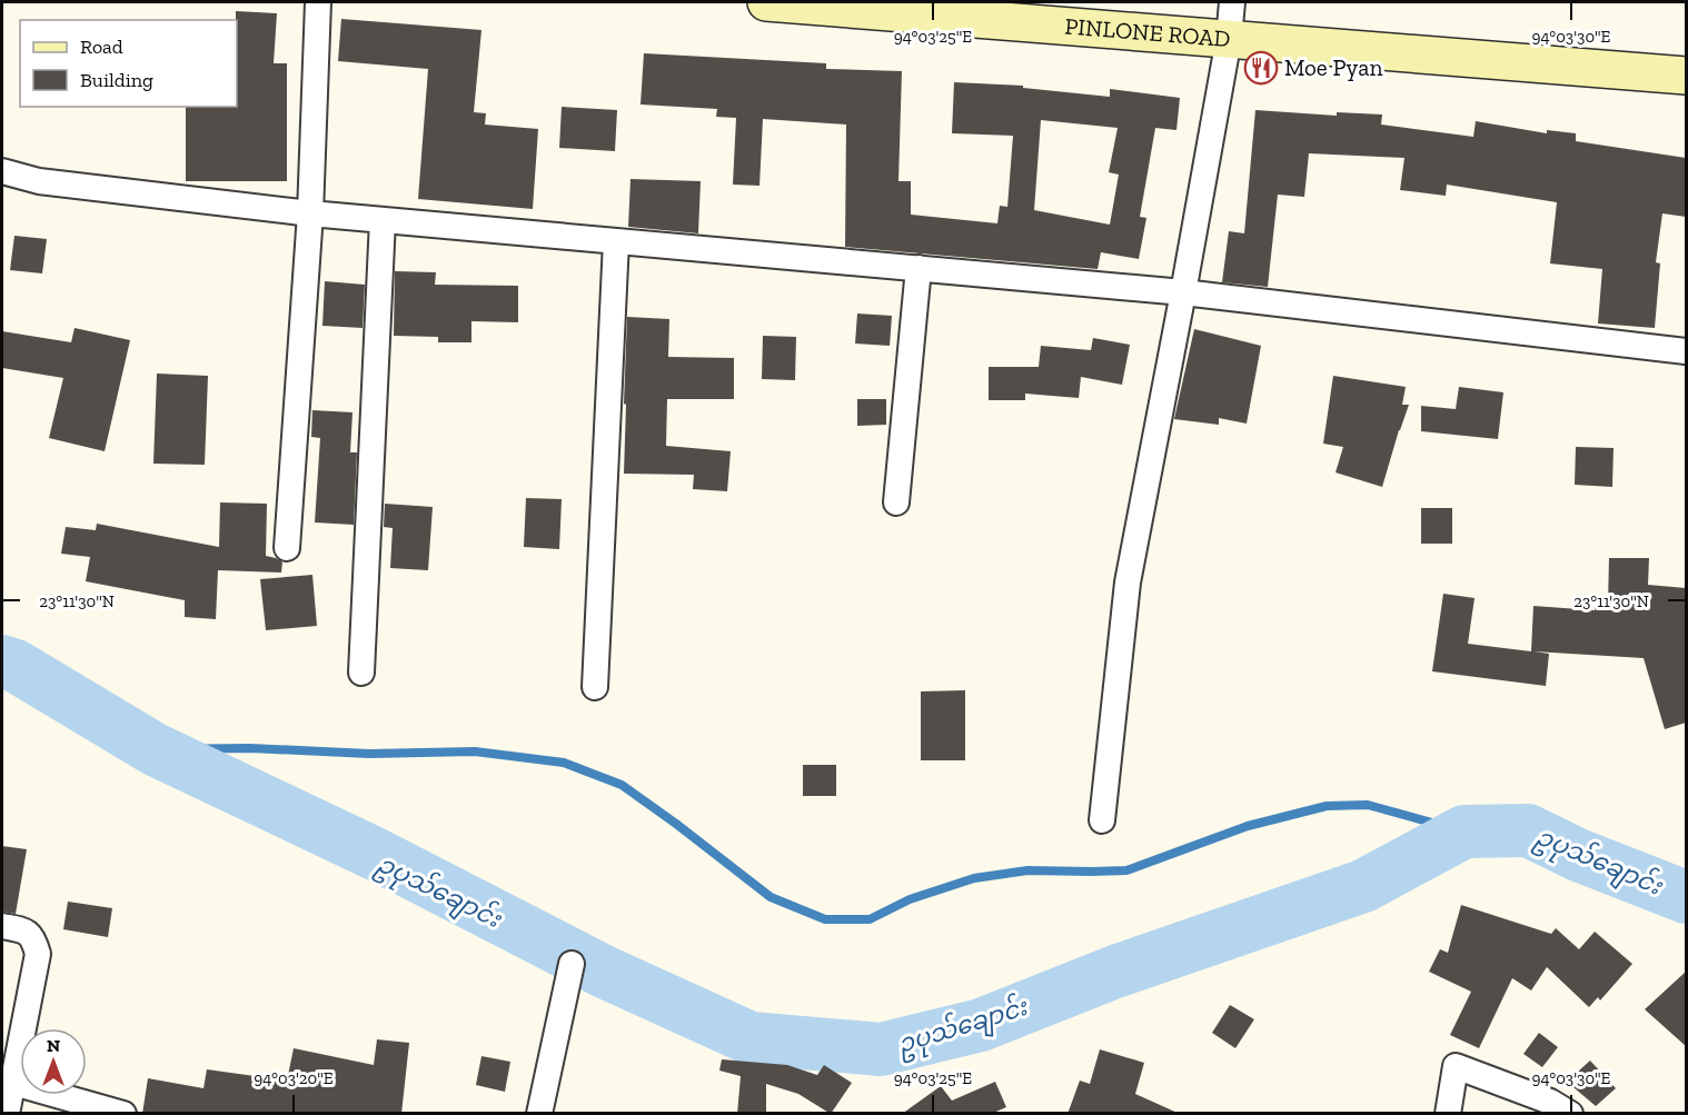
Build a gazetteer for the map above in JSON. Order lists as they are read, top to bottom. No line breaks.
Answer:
{"streets":{"street":["PINLONE ROAD"]},"water":["ဥပုသ်ချောင်း"],"places":{"restaurant":["Moe Pyan"]},"legend":["Road","Building"],"north":"top","coordinates":["94°03'25\"E","94°03'30\"E","23°11'30\"N","94°03'20\"E"]}
